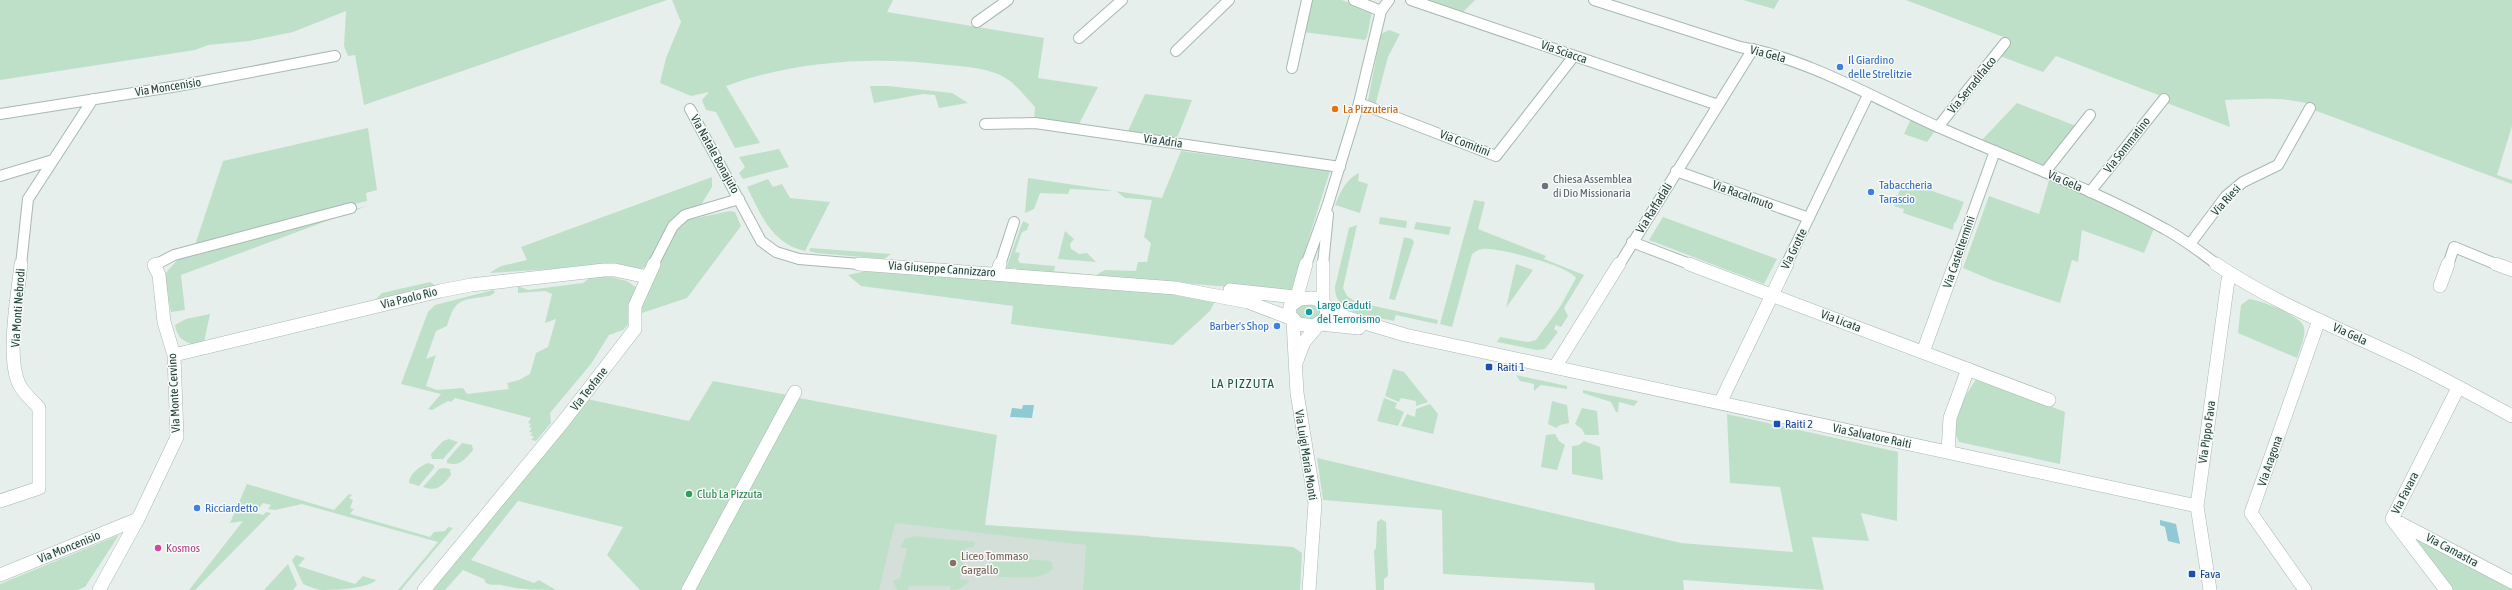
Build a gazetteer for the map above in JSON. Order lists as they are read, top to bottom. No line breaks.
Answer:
{"streets":{"street":["Via Sciacca","Via Gela","Via Serradifalco","Via Moncenisio","Via Adria","Via Comitini","Via Sommatino","Via Natale Bonajuto","Via Racalmuto","Via Riesi","Via Raffadali","Via Grotte","Via Casteltermini","Via Giuseppe Cannizzaro","Via Paolo Rio","Via Monti Nebrodi","Via Licata","Via Teofane","Via Monte Cervino","Via Pippo Fava","Via Salvatore Raiti","Via Luigi Maria Monti","Via Aragona","Via Favara","Via Camastra"]},"crossings":[["Via Sciacca","Via Comitini"],["Via Sciacca","Via Raffadali"],["Via Gela","Via Serradifalco"],["Via Gela","Via Sommatino"],["Via Gela","Via Riesi"],["Via Gela","Via Raffadali"],["Via Gela","Via Grotte"],["Via Gela","Via Casteltermini"],["Via Gela","Via Pippo Fava"],["Via Gela","Via Aragona"],["Via Gela","Via Favara"],["Via Moncenisio","Via Monti Nebrodi"],["Via Moncenisio","Via Monte Cervino"],["Via Natale Bonajuto","Via Giuseppe Cannizzaro"],["Via Natale Bonajuto","Via Teofane"],["Via Racalmuto","Via Raffadali"],["Via Racalmuto","Via Grotte"],["Via Raffadali","Via Licata"],["Via Raffadali","Via Salvatore Raiti"],["Via Grotte","Via Licata"],["Via Grotte","Via Salvatore Raiti"],["Via Casteltermini","Via Licata"],["Via Giuseppe Cannizzaro","Via Teofane"],["Via Paolo Rio","Via Teofane"],["Via Paolo Rio","Via Monte Cervino"],["Via Pippo Fava","Via Salvatore Raiti"],["Via Favara","Via Camastra"]],"districts":["LA PIZZUTA"],"places":{"other":["Il Giardino delle Strelitzie","La Pizzuteria","Chiesa Assemblea di Dio Missionaria","Tabaccheria Tarascio","Largo Caduti del Terrorismo","Barber's Shop","Club La Pizzuta","Ricciardetto","Kosmos","Liceo Tommaso Gargallo"],"transit":["Raiti 1","Raiti 2","Fava"]}}
